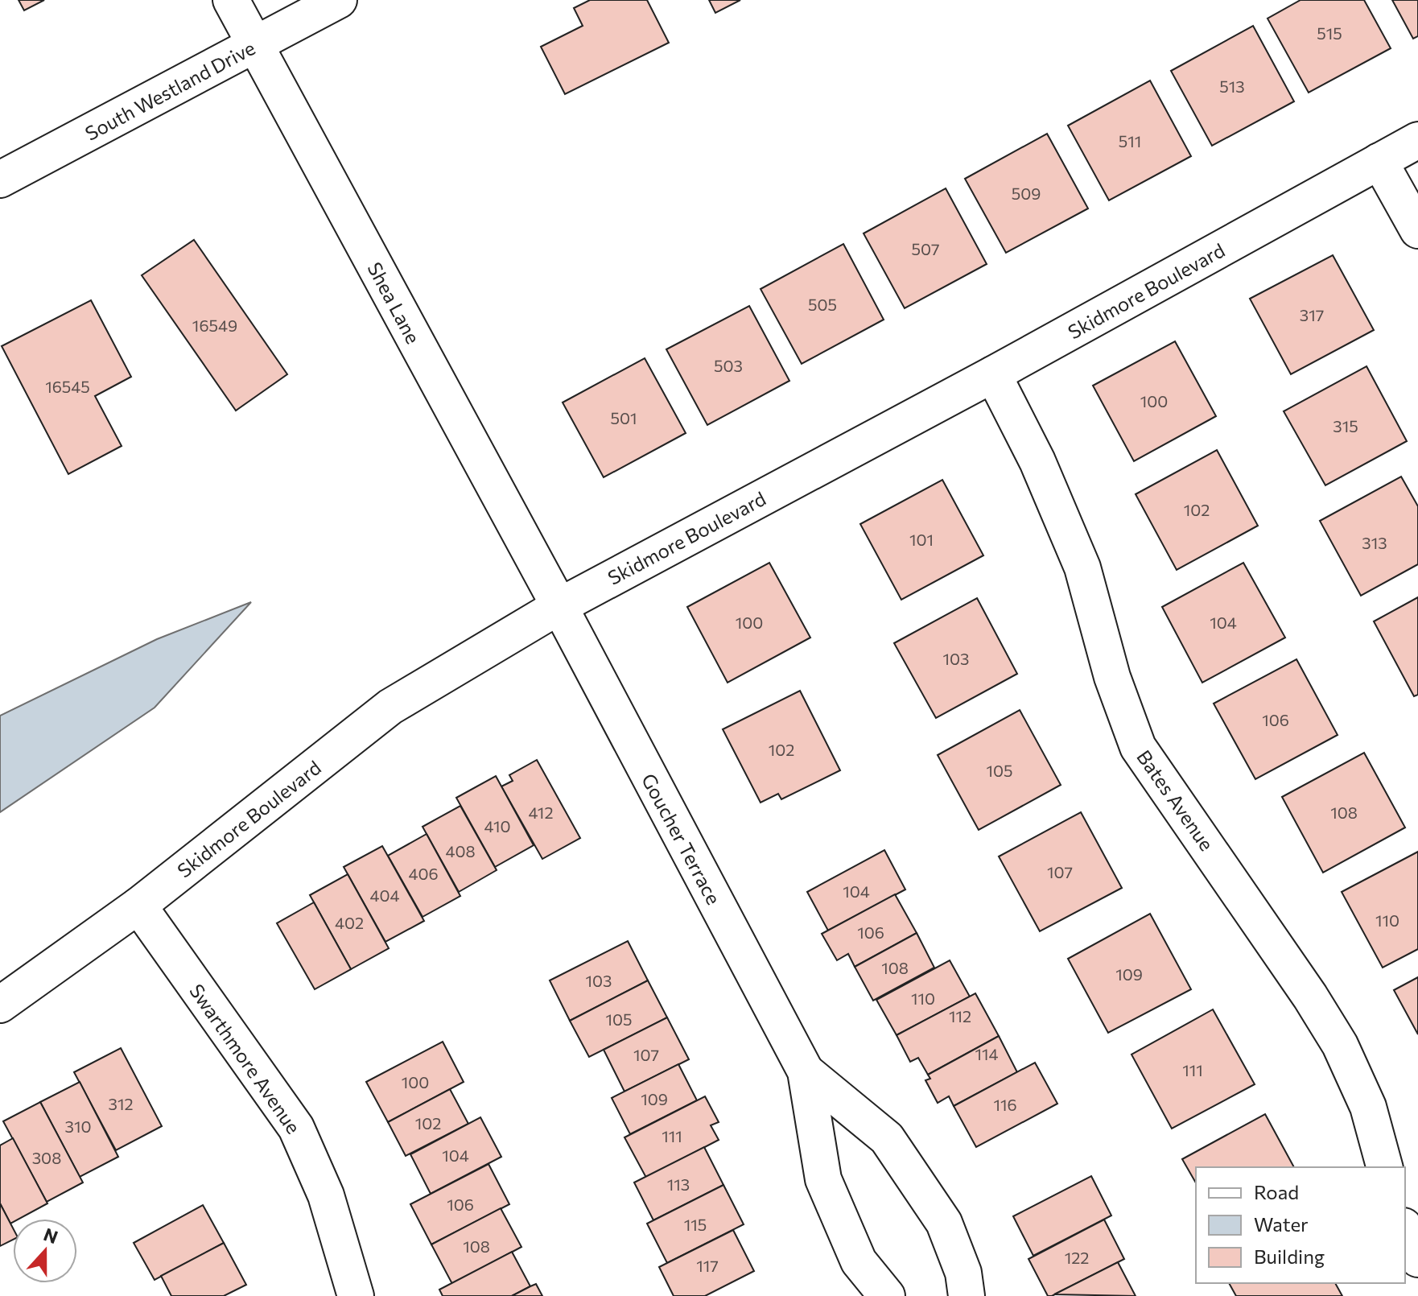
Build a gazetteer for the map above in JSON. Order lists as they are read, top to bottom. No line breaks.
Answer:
{"streets":{"street":["South Westland Drive","Skidmore Boulevard","Shea Lane","Bates Avenue","Goucher Terrace","Swarthmore Avenue"]},"crossings":[["South Westland Drive","Shea Lane"],["Skidmore Boulevard","Shea Lane"],["Skidmore Boulevard","Bates Avenue"],["Skidmore Boulevard","Goucher Terrace"],["Skidmore Boulevard","Swarthmore Avenue"],["Shea Lane","Goucher Terrace"]],"house_numbers":["515","513","511","509","507","505","317","16549","503","16545","100","501","315","102","101","313","100","104","103","106","102","105","412","108","410","408","107","406","104","404","110","402","106","108","109","103","110","112","105","114","107","111","100","109","312","116","102","310","111","104","308","113","106","115","108","122","117"],"legend":["Road","Water","Building"],"north":"top"}
